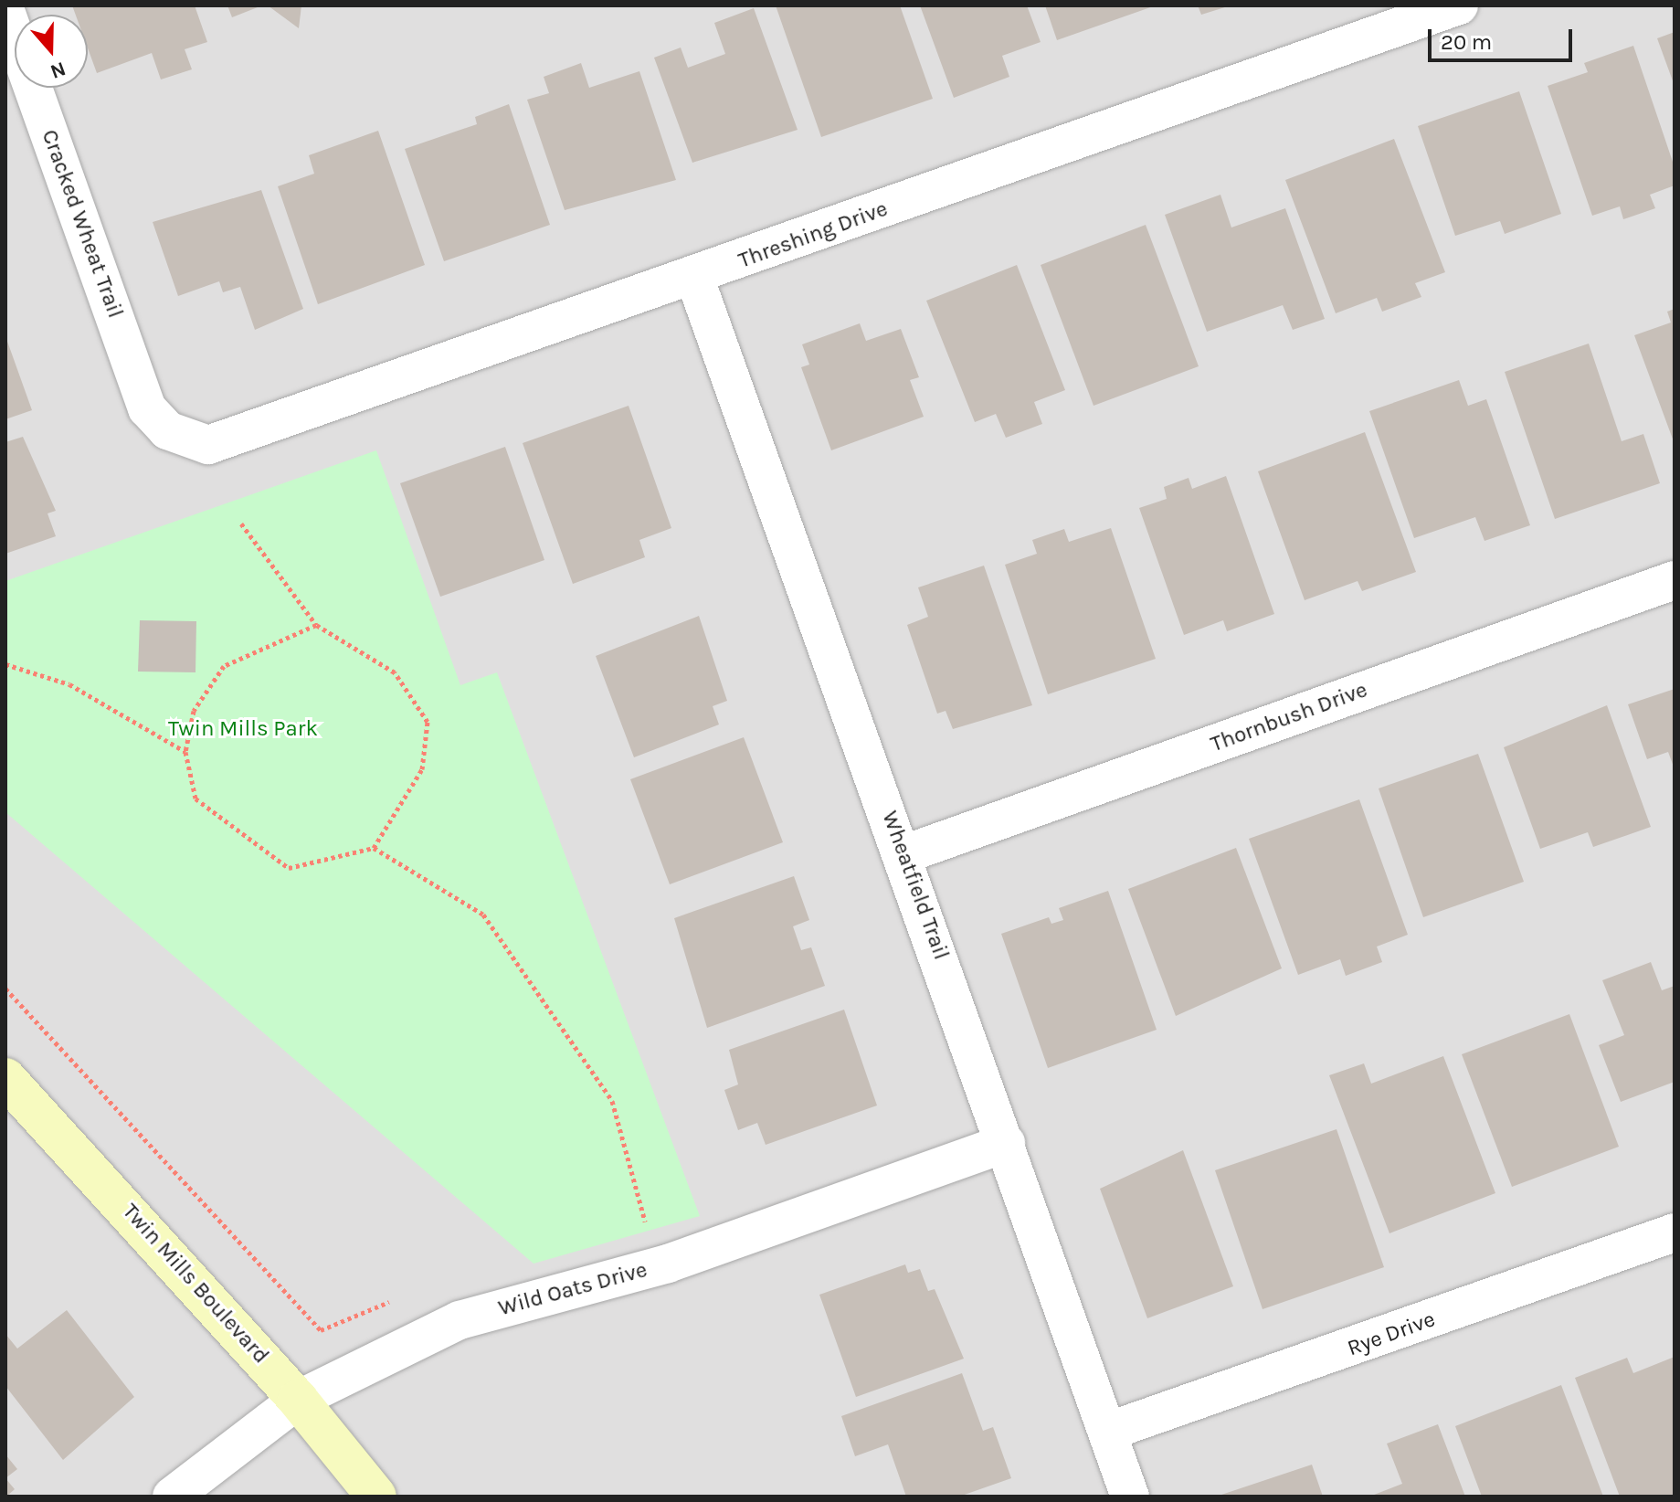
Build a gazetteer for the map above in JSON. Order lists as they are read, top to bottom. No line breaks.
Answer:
{"streets":{"street":["Cracked Wheat Trail","Threshing Drive","Thornbush Drive","Wheatfield Trail","Twin Mills Boulevard","Wild Oats Drive","Rye Drive"]},"crossings":[["Cracked Wheat Trail","Threshing Drive"],["Threshing Drive","Wheatfield Trail"],["Thornbush Drive","Wheatfield Trail"],["Wheatfield Trail","Wild Oats Drive"],["Wheatfield Trail","Rye Drive"],["Twin Mills Boulevard","Wild Oats Drive"]],"parks":["Twin Mills Park"],"scale_bar":"20 m","north":"bottom"}
